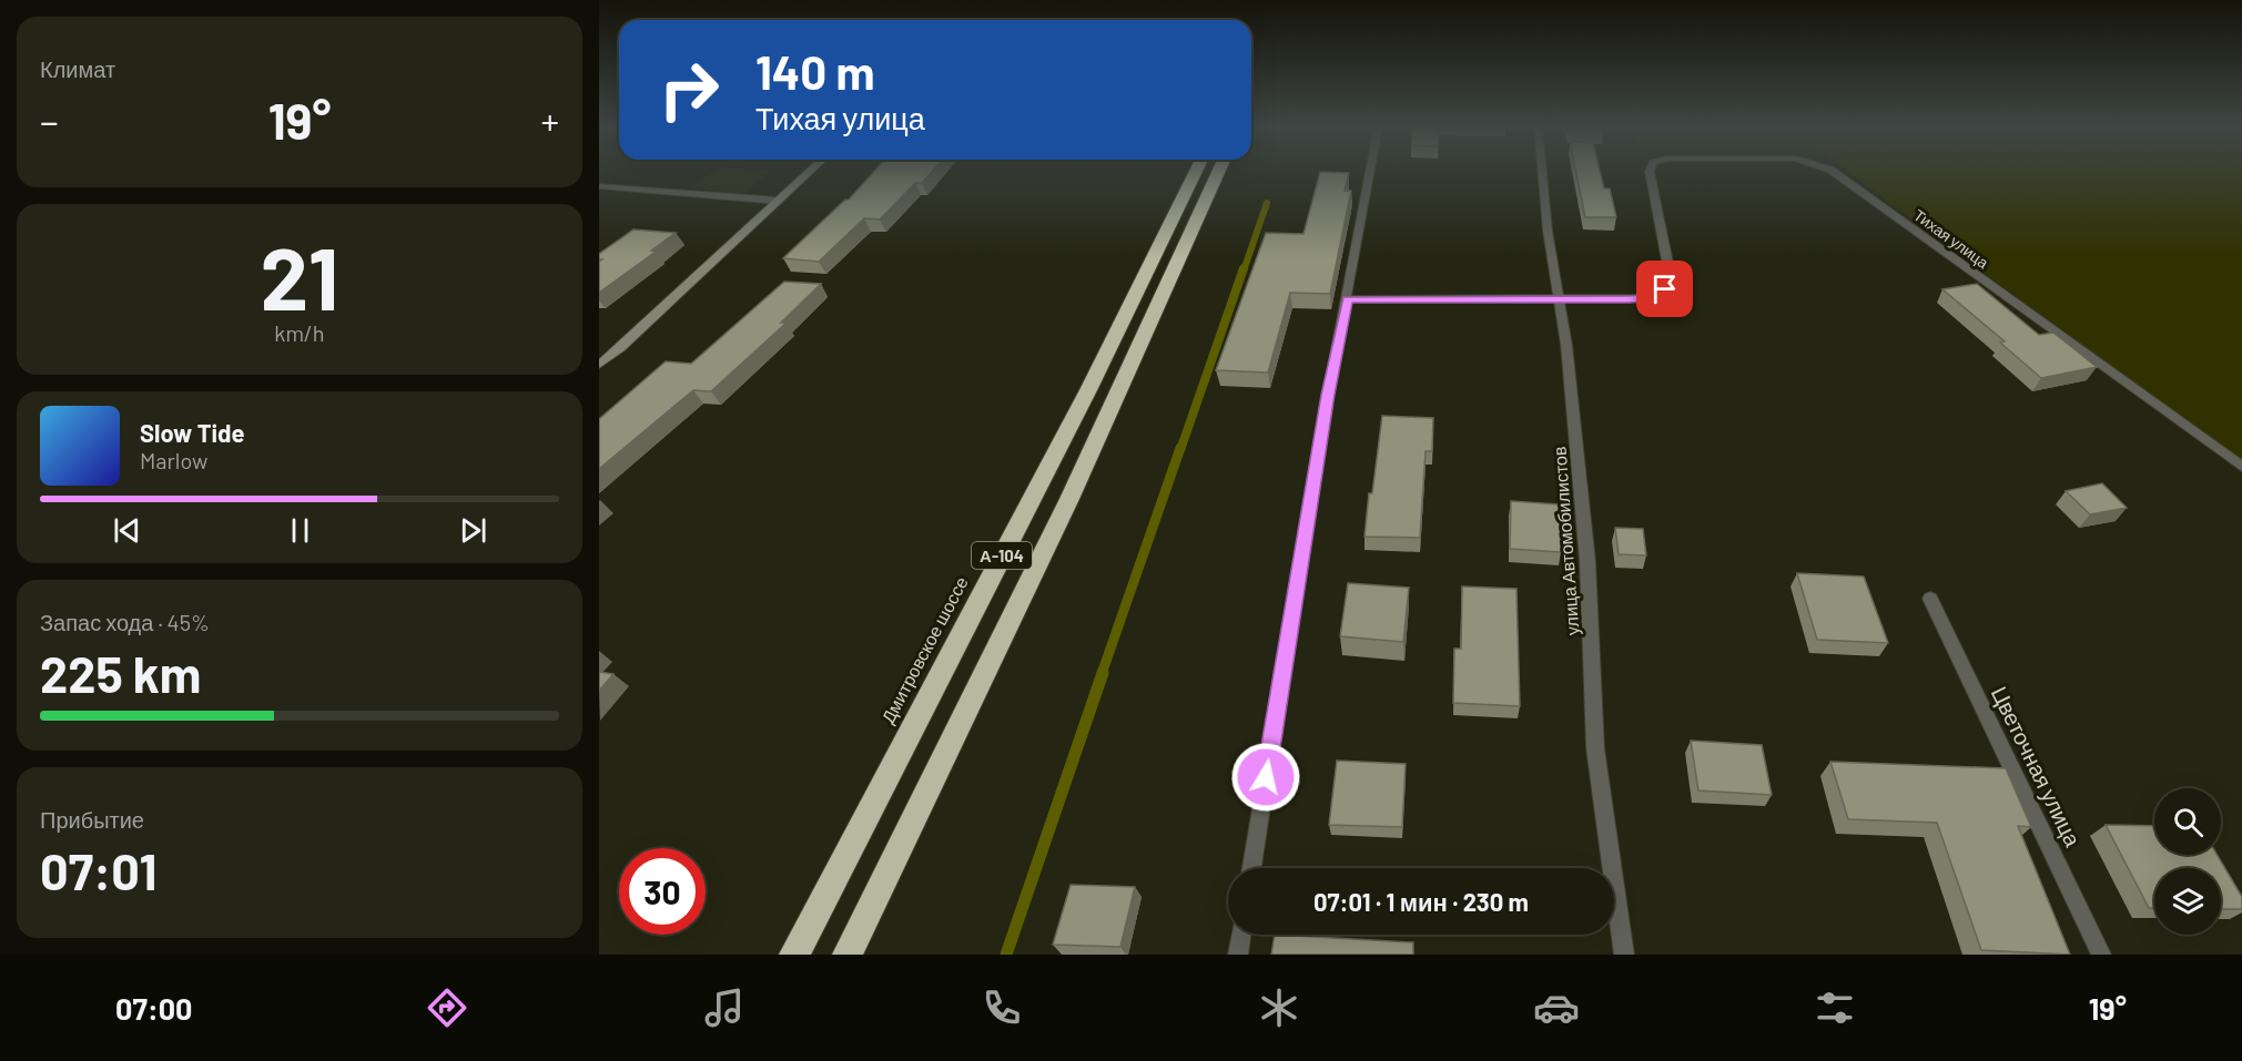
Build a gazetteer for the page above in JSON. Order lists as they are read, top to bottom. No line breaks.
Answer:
{"streets":{"highway":["А-104","Дмитровское шоссе"],"street":["Тихая улица","улица Автомобилистов","Цветочная улица"]},"crossings":[["Тихая улица","улица Автомобилистов"]],"page":{"tile":["Климат",["21","km/h"],["Запас хода · 45%","225 km"],["Прибытие","07:01"]],"turn":["140 m","Тихая улица"],"heat":["−","19°","+"],"song":["Slow Tide","Marlow"],"limit":"30","trip":"07:01 · 1 мин · 230 m","tabs":["07:00","19°"]}}
